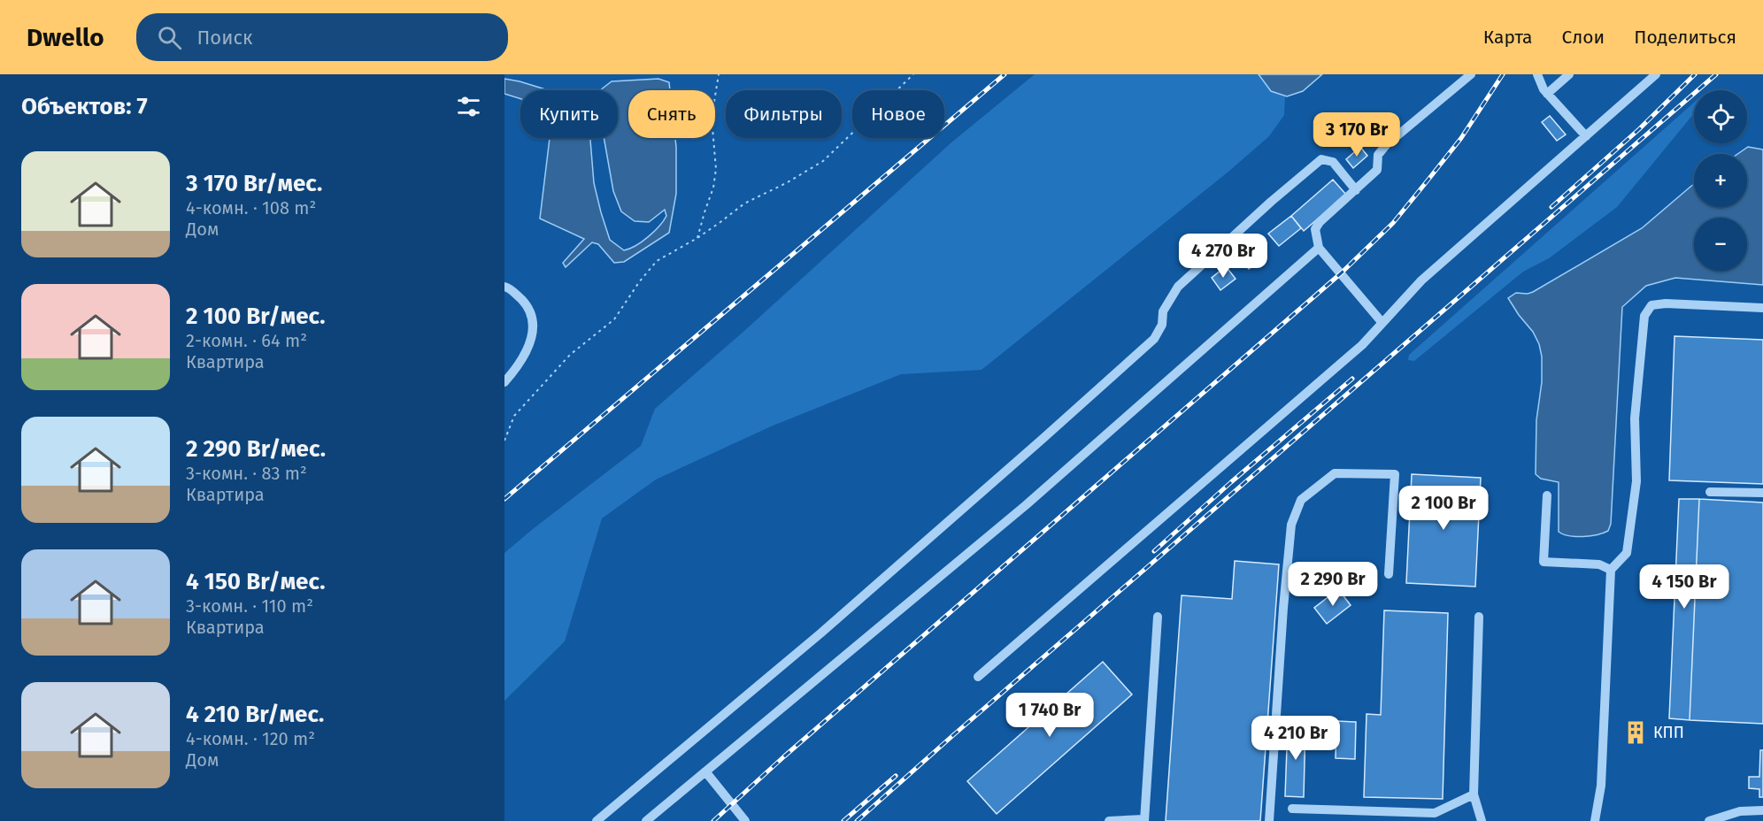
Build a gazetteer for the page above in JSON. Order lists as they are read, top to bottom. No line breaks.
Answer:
{"places":{"building":["КПП"]},"page":{"header":"Dwello","search":"Поиск","nav":["Карта","Слои","Поделиться"],"heading":"Объектов: 7","map_buttons":["+","−"],"chip":["Купить","Снять","Фильтры","Новое"],"price":["3 170 Br","4 270 Br","2 100 Br","2 290 Br","4 150 Br","1 740 Br","4 210 Br"],"list":[{"name":"3 170 Br/мес.","note":"4-комн. · 108 m² · Дом"},{"name":"2 100 Br/мес.","note":"2-комн. · 64 m² · Квартира"},{"name":"2 290 Br/мес.","note":"3-комн. · 83 m² · Квартира"},{"name":"4 150 Br/мес.","note":"3-комн. · 110 m² · Квартира"},{"name":"4 210 Br/мес.","note":"4-комн. · 120 m² · Дом"}]}}
